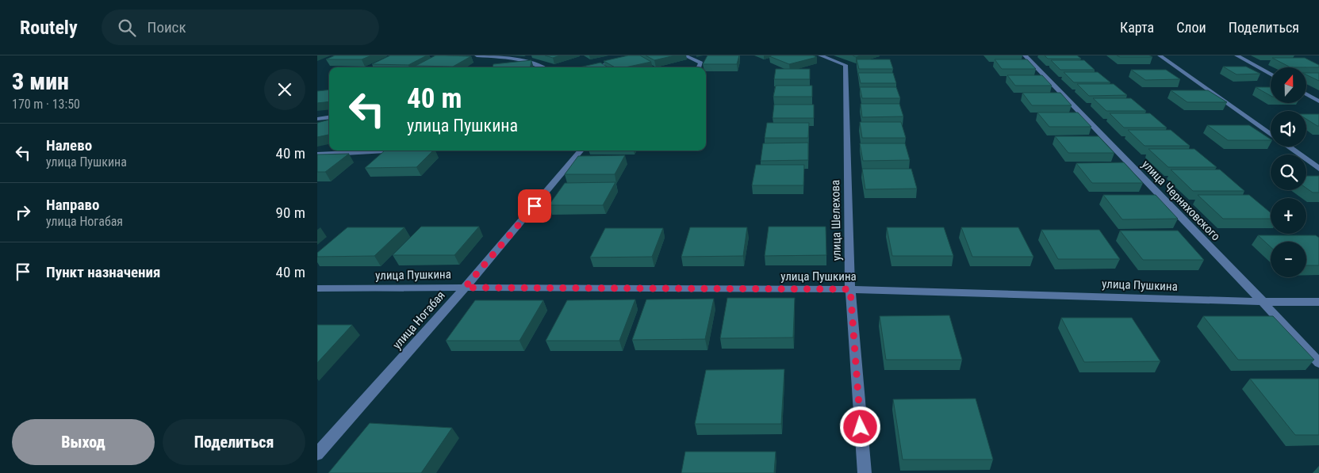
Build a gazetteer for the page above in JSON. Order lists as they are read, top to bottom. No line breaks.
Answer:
{"streets":{"street":["улица Черняховского","улица Шелехова","улица Пушкина","улица Ногабая"]},"crossings":[["улица Черняховского","улица Пушкина"],["улица Шелехова","улица Пушкина"],["улица Пушкина","улица Ногабая"]],"north":"top","page":{"header":"Routely","search":"Поиск","nav":["Карта","Слои","Поделиться"],"heading":["3 мин","170 m · 13:50"],"map_buttons":["+","−"],"turn":["40 m","улица Пушкина"],"list":[{"name":"Налево","note":"улица Пушкина","value":"40 m"},{"name":"Направо","note":"улица Ногабая","value":"90 m"},{"name":"Пункт назначения","value":"40 m"}],"buttons":["Выход","Поделиться"]}}
